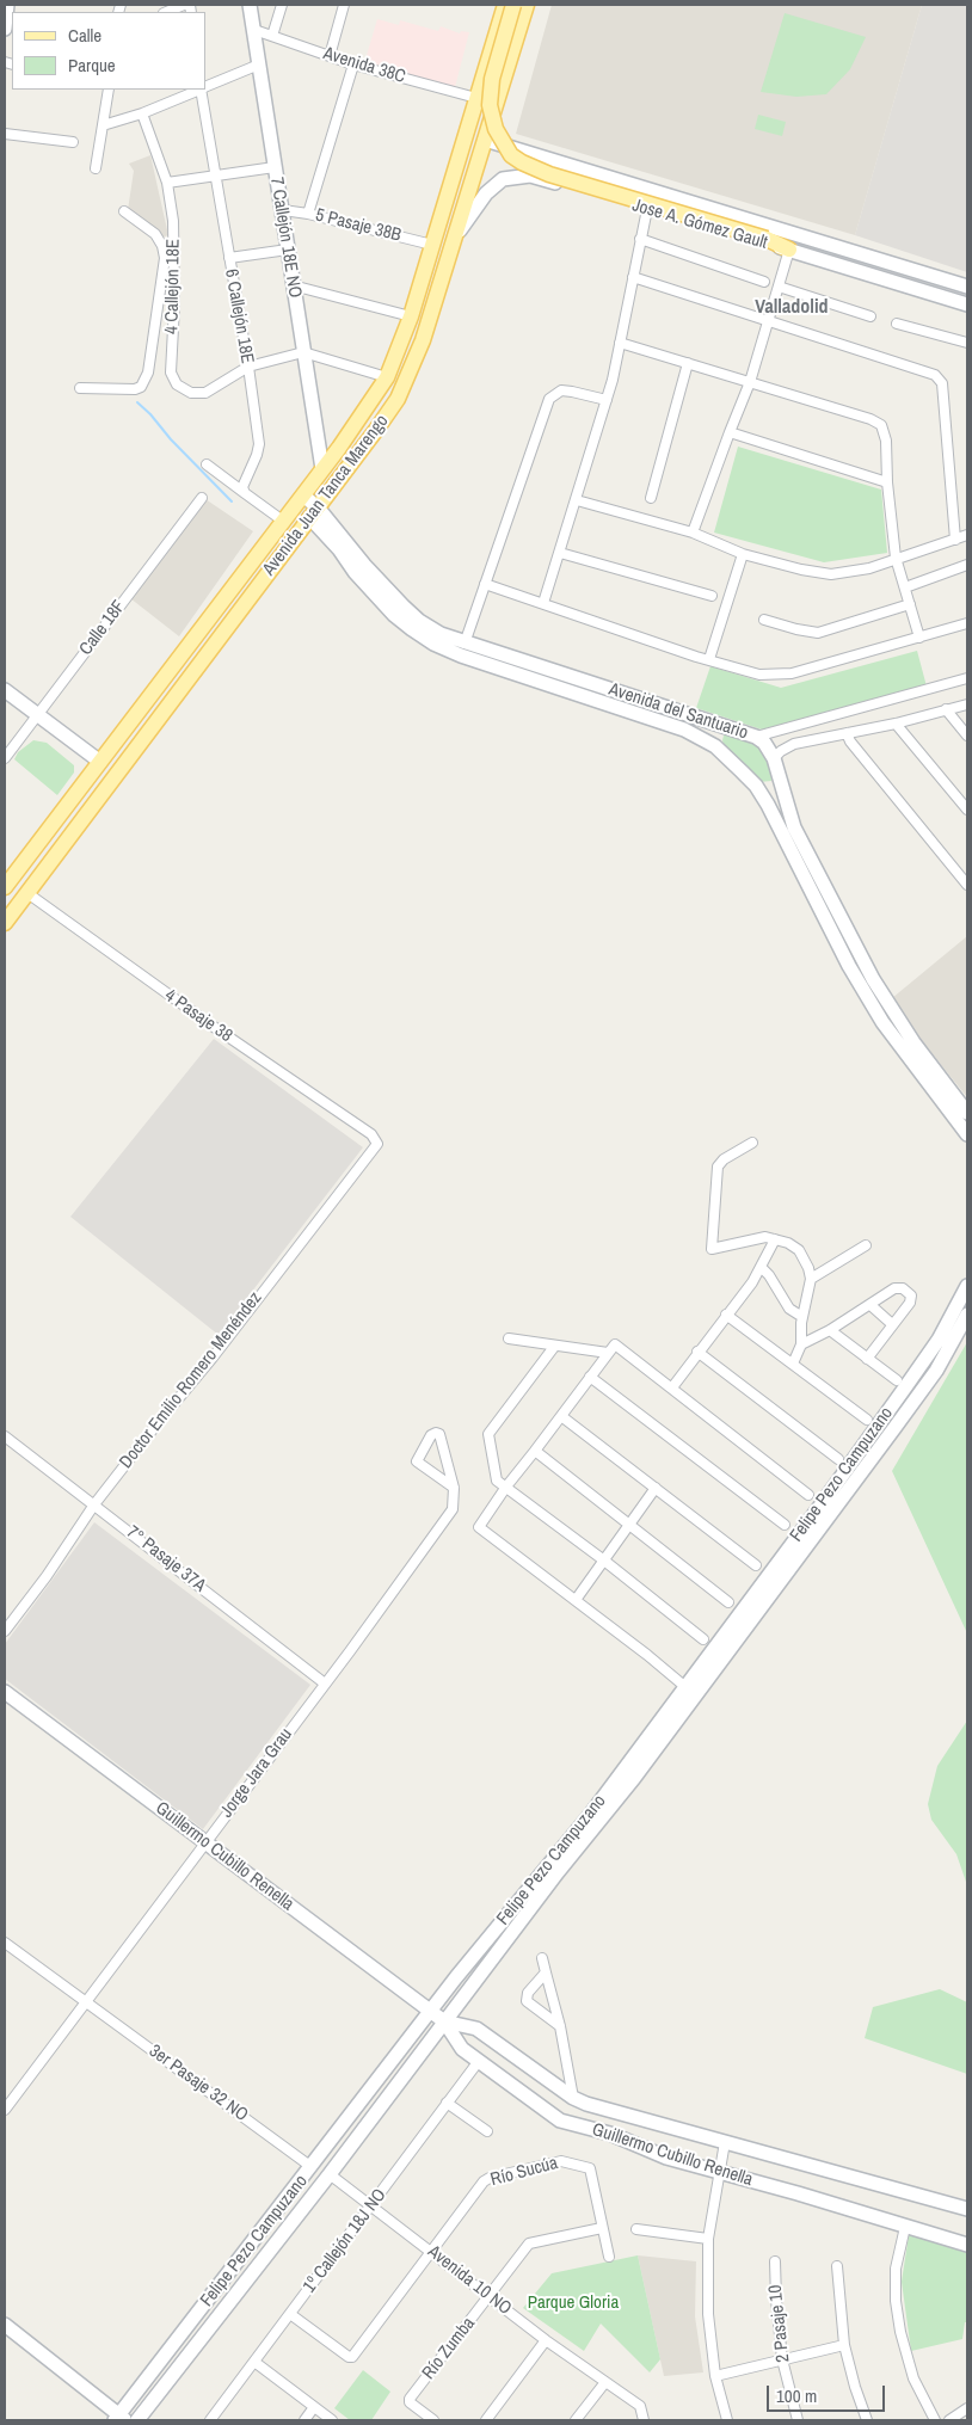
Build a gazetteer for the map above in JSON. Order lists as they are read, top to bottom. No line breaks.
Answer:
{"streets":{"main road":["Avenida Juan Tanca Marengo"],"street":["Avenida 38C","Jose A. Gómez Gault","5 Pasaje 38B","7 Callejón 18E NO","4 Callejón 18E","6 Callejón 18E","Calle 18F","Avenida del Santuario","4 Pasaje 38","Doctor Emilio Romero Menéndez","Felipe Pezo Campuzano","7° Pasaje 37A","Jorge Jara Grau","Guillermo Cubillo Renella","3er Pasaje 32 NO","Río Sucúa","1º Callejón 18J NO","Avenida 10 NO","2 Pasaje 10","Río Zumba"]},"crossings":[["Avenida 38C","7 Callejón 18E NO"],["Avenida 38C","Avenida Juan Tanca Marengo"],["Jose A. Gómez Gault","Avenida Juan Tanca Marengo"],["5 Pasaje 38B","7 Callejón 18E NO"],["5 Pasaje 38B","Avenida Juan Tanca Marengo"],["7 Callejón 18E NO","Avenida Juan Tanca Marengo"],["4 Callejón 18E","6 Callejón 18E"],["Avenida Juan Tanca Marengo","Avenida del Santuario"],["Avenida Juan Tanca Marengo","4 Pasaje 38"],["4 Pasaje 38","Doctor Emilio Romero Menéndez"],["Doctor Emilio Romero Menéndez","7° Pasaje 37A"],["Felipe Pezo Campuzano","Guillermo Cubillo Renella"],["Felipe Pezo Campuzano","3er Pasaje 32 NO"],["Felipe Pezo Campuzano","Avenida 10 NO"],["7° Pasaje 37A","Jorge Jara Grau"],["Jorge Jara Grau","Guillermo Cubillo Renella"],["Jorge Jara Grau","3er Pasaje 32 NO"],["Guillermo Cubillo Renella","1º Callejón 18J NO"],["Río Sucúa","Avenida 10 NO"],["1º Callejón 18J NO","Avenida 10 NO"],["Avenida 10 NO","Río Zumba"]],"districts":["Valladolid"],"parks":["Parque Gloria"],"legend":["Calle","Parque"],"scale_bar":"100 m"}
